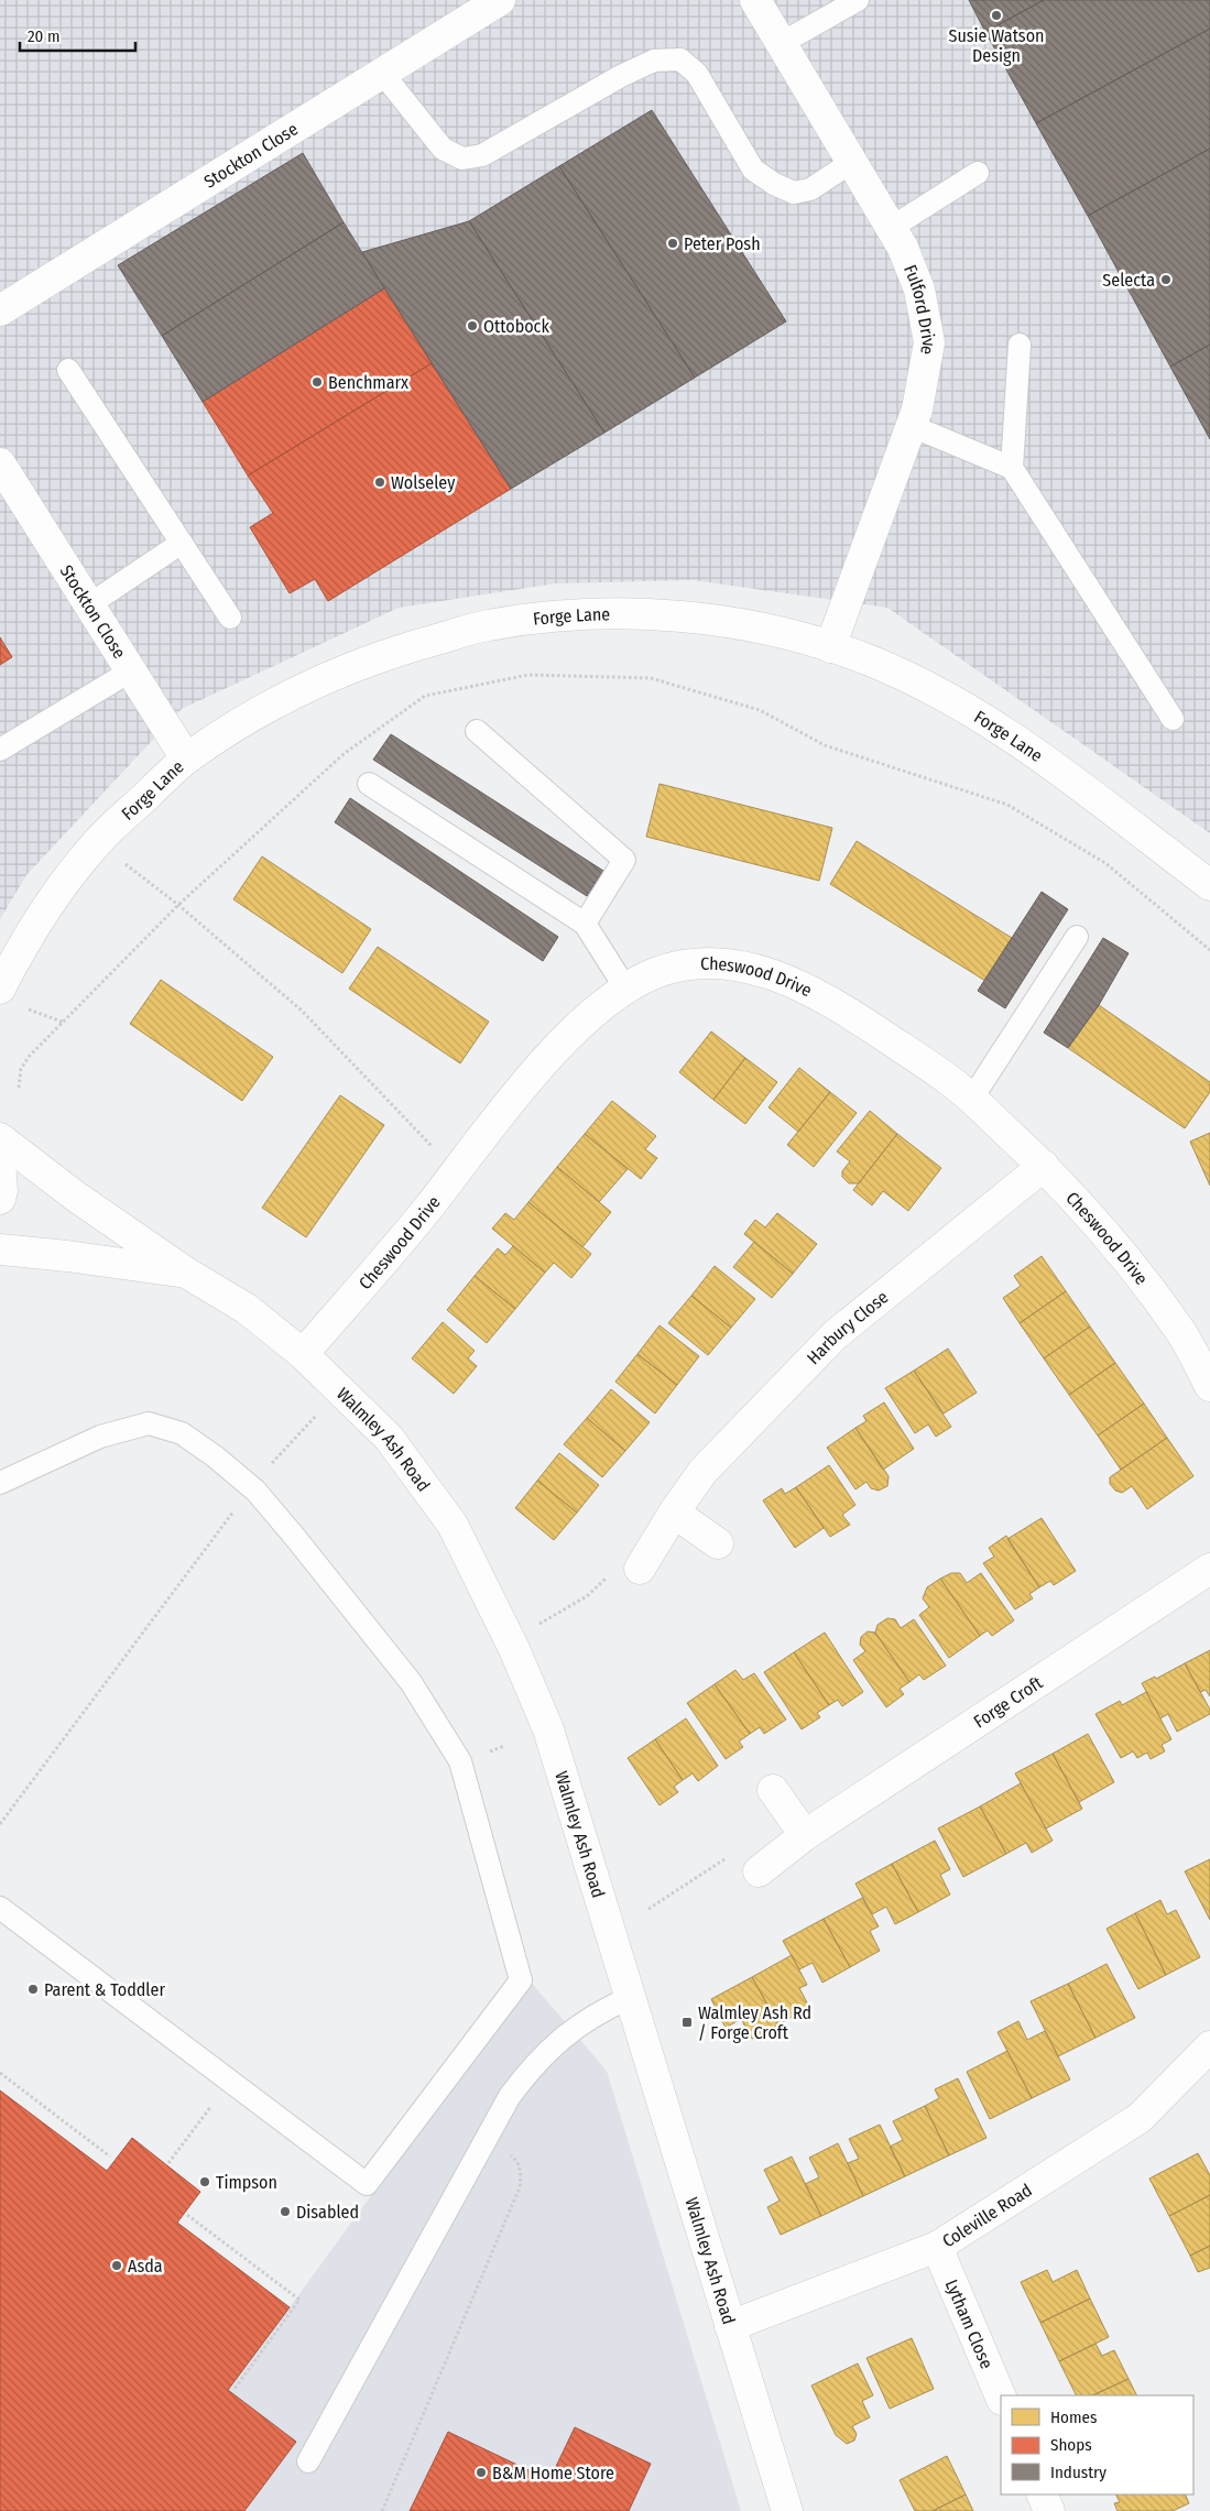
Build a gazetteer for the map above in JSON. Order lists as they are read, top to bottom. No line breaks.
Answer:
{"streets":{"street":["Stockton Close","Fulford Drive","Forge Lane","Cheswood Drive","Harbury Close","Walmley Ash Road","Forge Croft","Coleville Road","Lytham Close"]},"crossings":[["Stockton Close","Forge Lane"],["Fulford Drive","Forge Lane"],["Cheswood Drive","Harbury Close"],["Cheswood Drive","Walmley Ash Road"],["Walmley Ash Road","Coleville Road"],["Coleville Road","Lytham Close"]],"places":{"other":["Susie Watson Design","Peter Posh","Selecta","Ottobock","Benchmarx","Wolseley","Parent & Toddler","Timpson","Disabled","Asda","B&M Home Store"],"transit":["Walmley Ash Rd / Forge Croft"]},"legend":["Homes","Shops","Industry"],"scale_bar":"20 m"}
